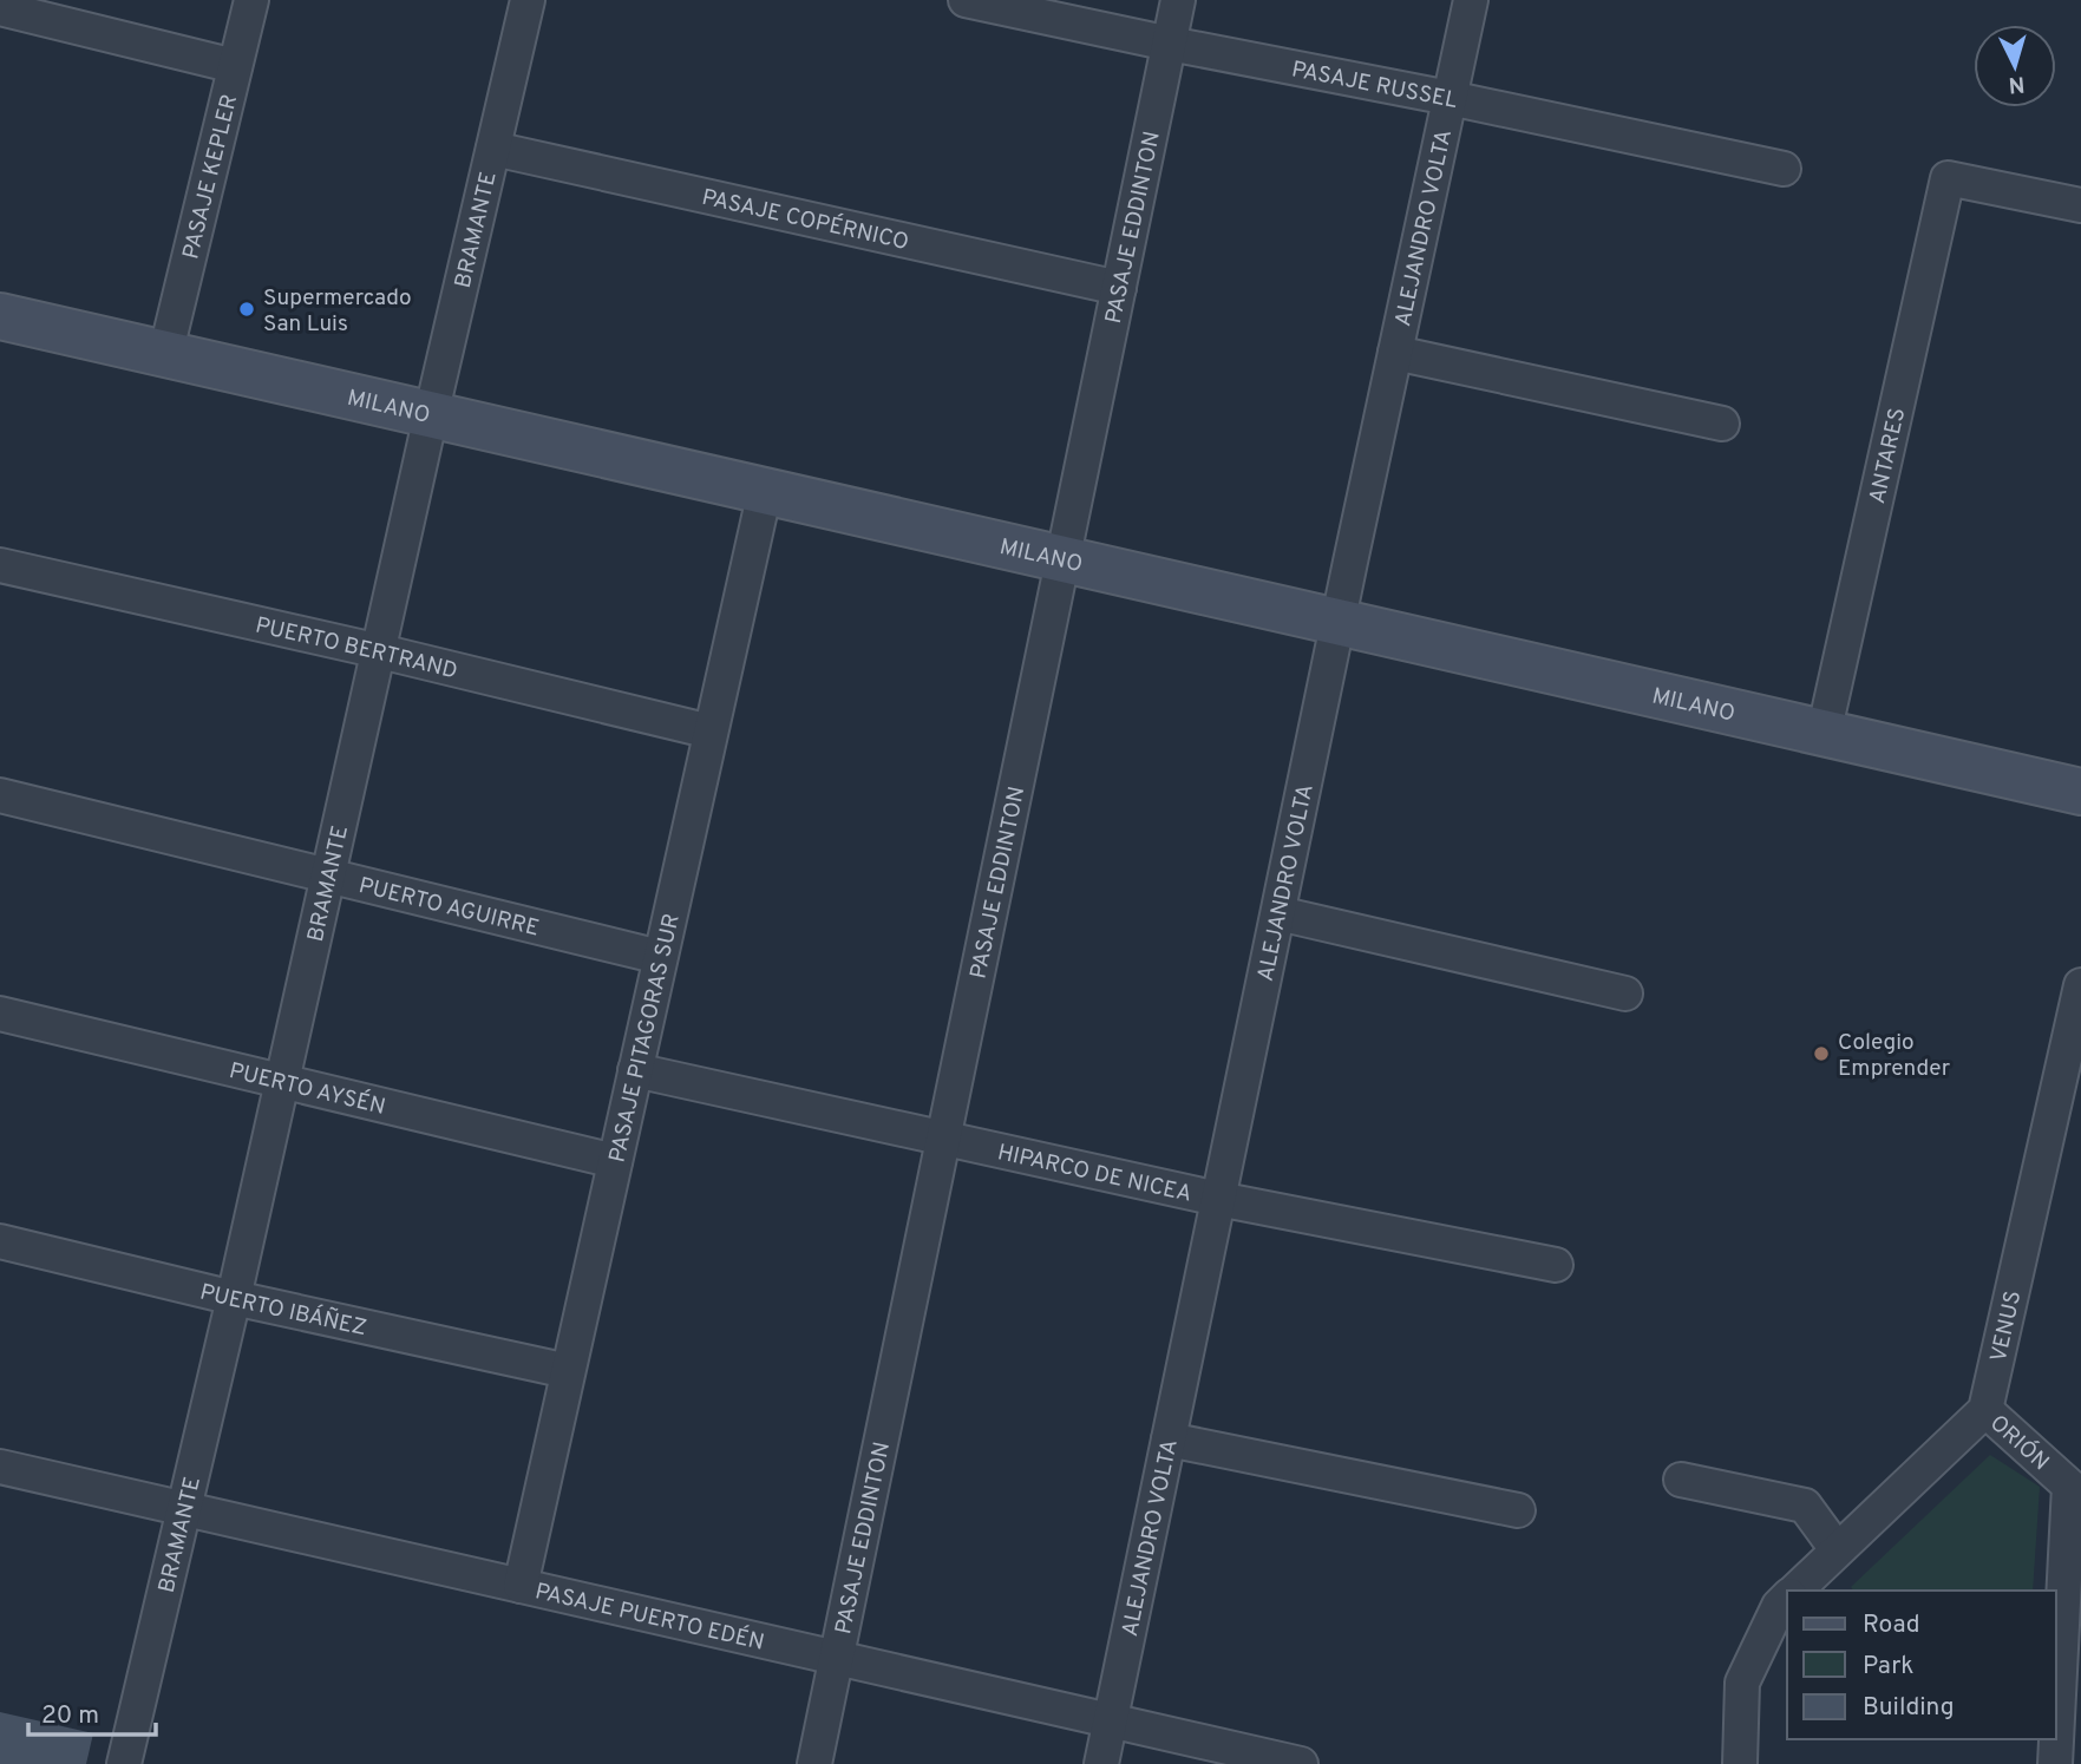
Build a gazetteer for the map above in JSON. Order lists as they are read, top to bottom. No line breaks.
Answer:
{"streets":{"street":["PASAJE RUSSEL","PASAJE KEPLER","PASAJE COPÉRNICO","PASAJE EDDINTON","ALEJANDRO VOLTA","BRAMANTE","MILANO","ANTARES","PUERTO BERTRAND","PUERTO AGUIRRE","PASAJE PITAGORAS SUR","PUERTO AYSÉN","HIPARCO DE NICEA","PUERTO IBÁÑEZ","VENUS","ORIÓN","PASAJE PUERTO EDÉN"]},"crossings":[["PASAJE RUSSEL","PASAJE EDDINTON"],["PASAJE RUSSEL","ALEJANDRO VOLTA"],["PASAJE KEPLER","MILANO"],["PASAJE COPÉRNICO","PASAJE EDDINTON"],["PASAJE COPÉRNICO","BRAMANTE"],["PASAJE EDDINTON","MILANO"],["PASAJE EDDINTON","HIPARCO DE NICEA"],["PASAJE EDDINTON","PASAJE PUERTO EDÉN"],["ALEJANDRO VOLTA","MILANO"],["ALEJANDRO VOLTA","HIPARCO DE NICEA"],["ALEJANDRO VOLTA","PASAJE PUERTO EDÉN"],["BRAMANTE","MILANO"],["BRAMANTE","PUERTO BERTRAND"],["BRAMANTE","PUERTO AGUIRRE"],["BRAMANTE","PUERTO AYSÉN"],["BRAMANTE","PUERTO IBÁÑEZ"],["BRAMANTE","PASAJE PUERTO EDÉN"],["MILANO","ANTARES"],["MILANO","PASAJE PITAGORAS SUR"],["PUERTO BERTRAND","PASAJE PITAGORAS SUR"],["PUERTO AGUIRRE","PASAJE PITAGORAS SUR"],["PASAJE PITAGORAS SUR","PUERTO AYSÉN"],["PASAJE PITAGORAS SUR","HIPARCO DE NICEA"],["PASAJE PITAGORAS SUR","PUERTO IBÁÑEZ"],["PASAJE PITAGORAS SUR","PASAJE PUERTO EDÉN"],["VENUS","ORIÓN"]],"places":["Supermercado San Luis","Colegio Emprender"],"legend":["Road","Park","Building"],"scale_bar":"20 m","north":"bottom"}
